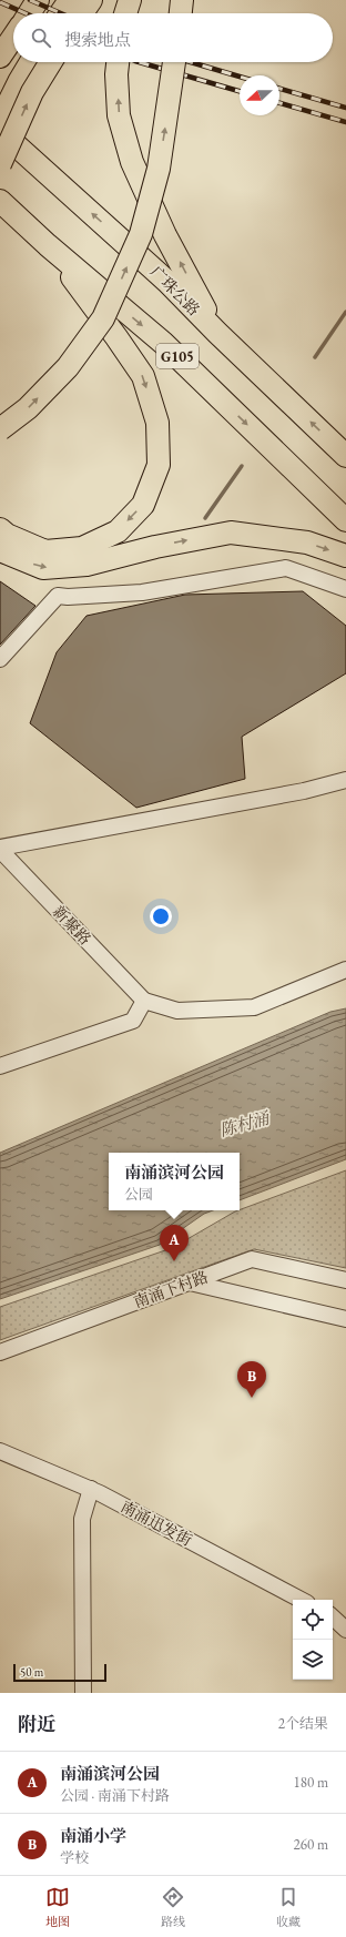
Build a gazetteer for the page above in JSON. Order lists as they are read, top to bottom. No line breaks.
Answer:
{"streets":{"highway":["广珠公路","G105"],"street":["新聚路","南涌下村路","南涌迅发街"]},"water":["陈村涌"],"scale_bar":"50 m","north":"left","page":{"search":"搜索地点","popup":["南涌滨河公园","公园"],"pins":["A","B"],"scale":"50 m","heading":["附近","2个结果"],"list":[{"mark":"A","name":"南涌滨河公园","note":"公园 · 南涌下村路","value":"180 m"},{"mark":"B","name":"南涌小学","note":"学校","value":"260 m"}],"nav":["地图","路线","收藏"]}}
